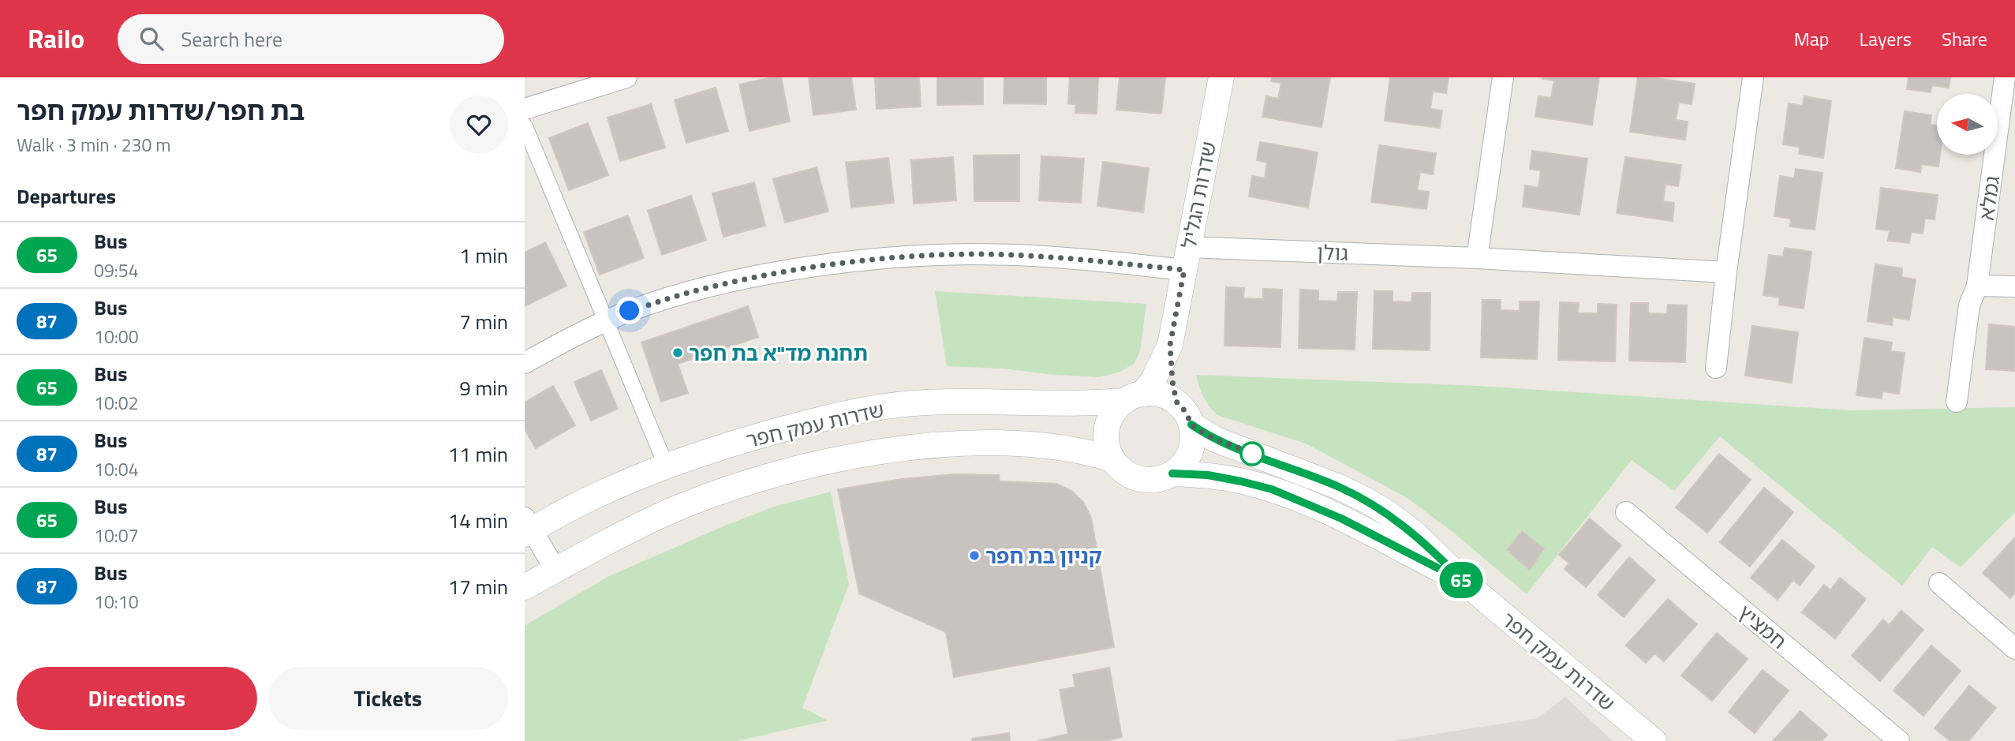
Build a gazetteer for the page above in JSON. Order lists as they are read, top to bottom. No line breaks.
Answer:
{"streets":{"street":["שדרות הגליל","גמלא","גולן","שדרות עמק חפר","חמציץ"]},"crossings":[["שדרות הגליל","גולן"],["שדרות הגליל","שדרות עמק חפר"]],"places":["תחנת מד\"א בת חפר","קניון בת חפר"],"lines":["bus line 65"],"north":"left","page":{"header":"Railo","search":"Search here","nav":["Map","Layers","Share"],"heading":[["בת חפר/שדרות עמק חפר","Walk · 3 min · 230 m"],"Departures"],"on_map":"65","list":[{"mark":"65","name":"Bus","note":"09:54","value":"1 min"},{"mark":"87","name":"Bus","note":"10:00","value":"7 min"},{"mark":"65","name":"Bus","note":"10:02","value":"9 min"},{"mark":"87","name":"Bus","note":"10:04","value":"11 min"},{"mark":"65","name":"Bus","note":"10:07","value":"14 min"},{"mark":"87","name":"Bus","note":"10:10","value":"17 min"}],"buttons":["Directions","Tickets"]}}
